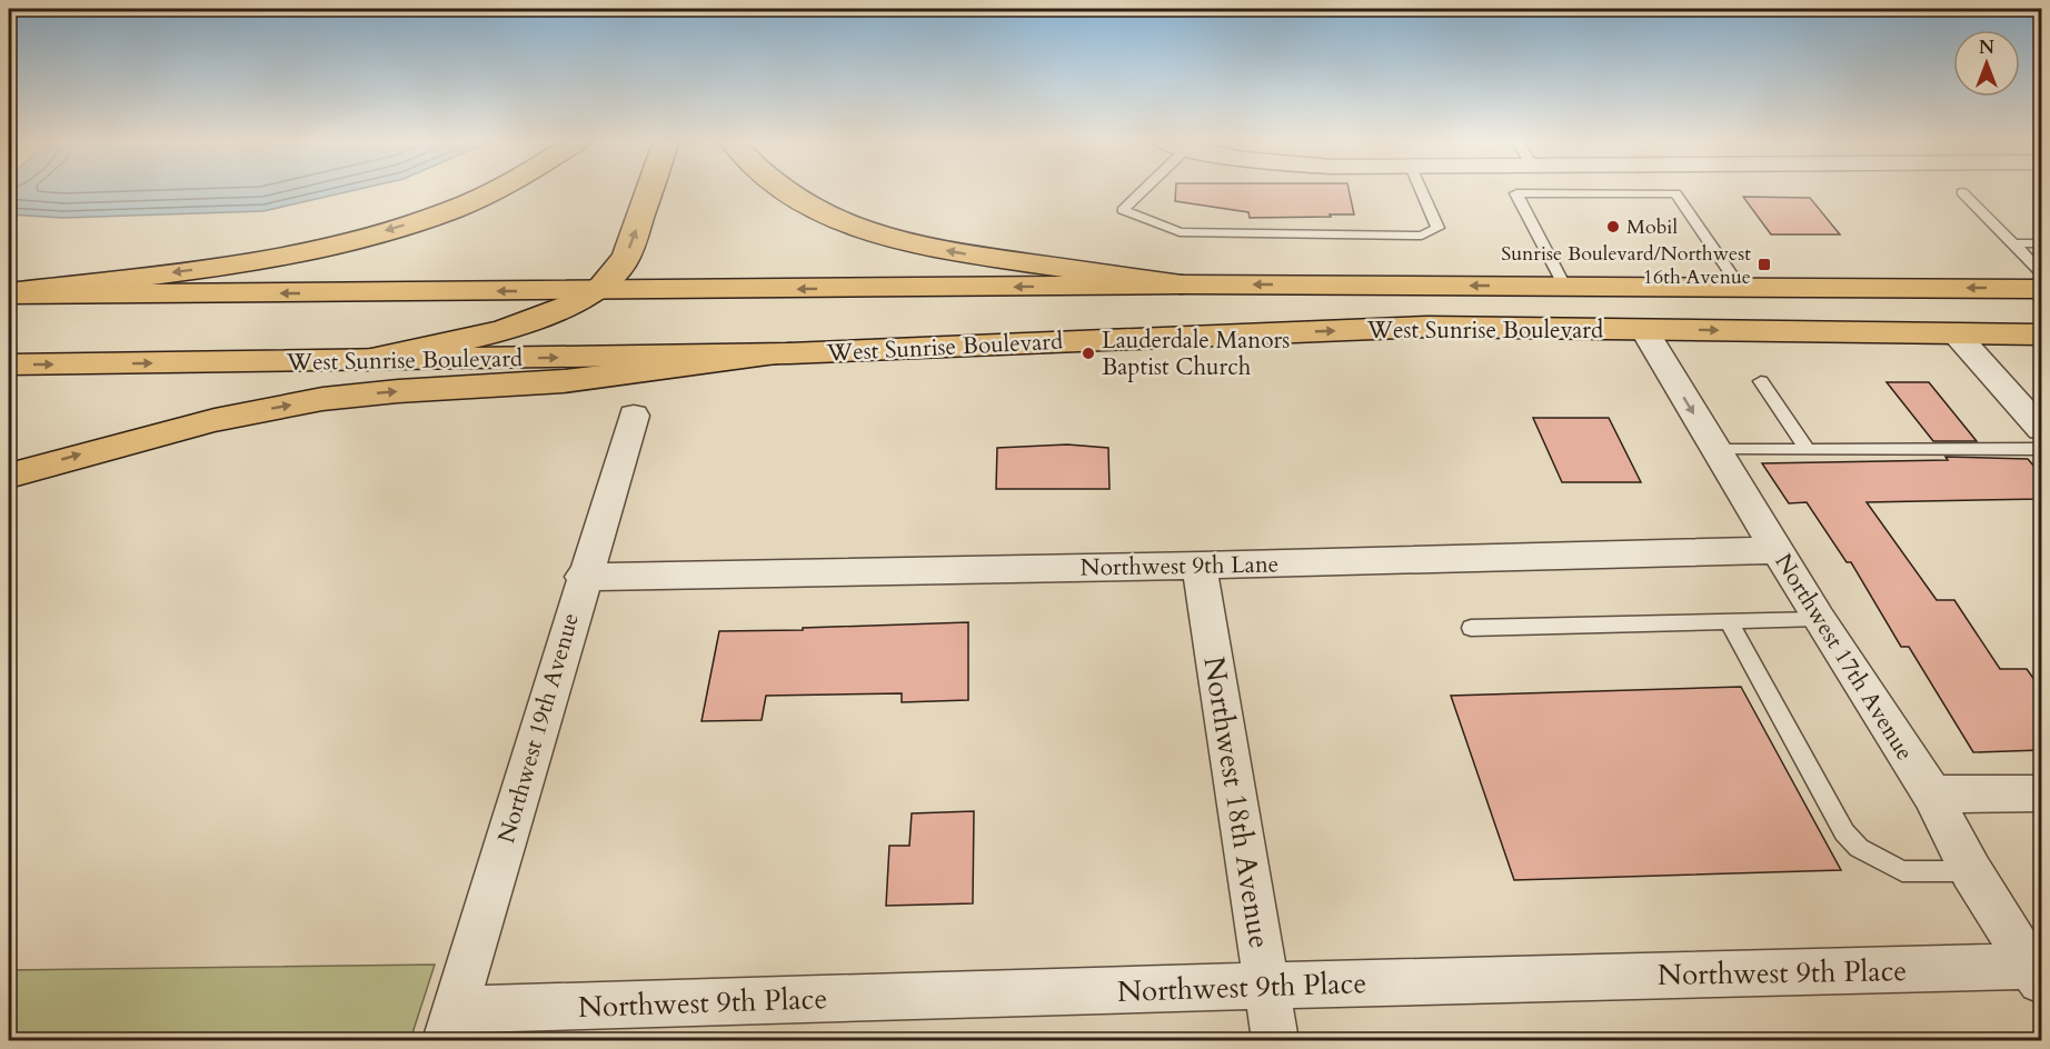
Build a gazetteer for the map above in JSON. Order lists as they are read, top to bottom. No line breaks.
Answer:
{"streets":{"main road":["West Sunrise Boulevard"],"street":["Northwest 9th Lane","Northwest 17th Avenue","Northwest 19th Avenue","Northwest 18th Avenue","Northwest 9th Place"]},"crossings":[["West Sunrise Boulevard","Northwest 17th Avenue"],["Northwest 9th Lane","Northwest 17th Avenue"],["Northwest 9th Lane","Northwest 19th Avenue"],["Northwest 9th Lane","Northwest 18th Avenue"],["Northwest 17th Avenue","Northwest 9th Place"],["Northwest 19th Avenue","Northwest 9th Place"],["Northwest 18th Avenue","Northwest 9th Place"]],"places":{"other":["Mobil","Lauderdale Manors Baptist Church"],"transit":["Sunrise Boulevard/Northwest 16th Avenue"]},"north":"top"}
